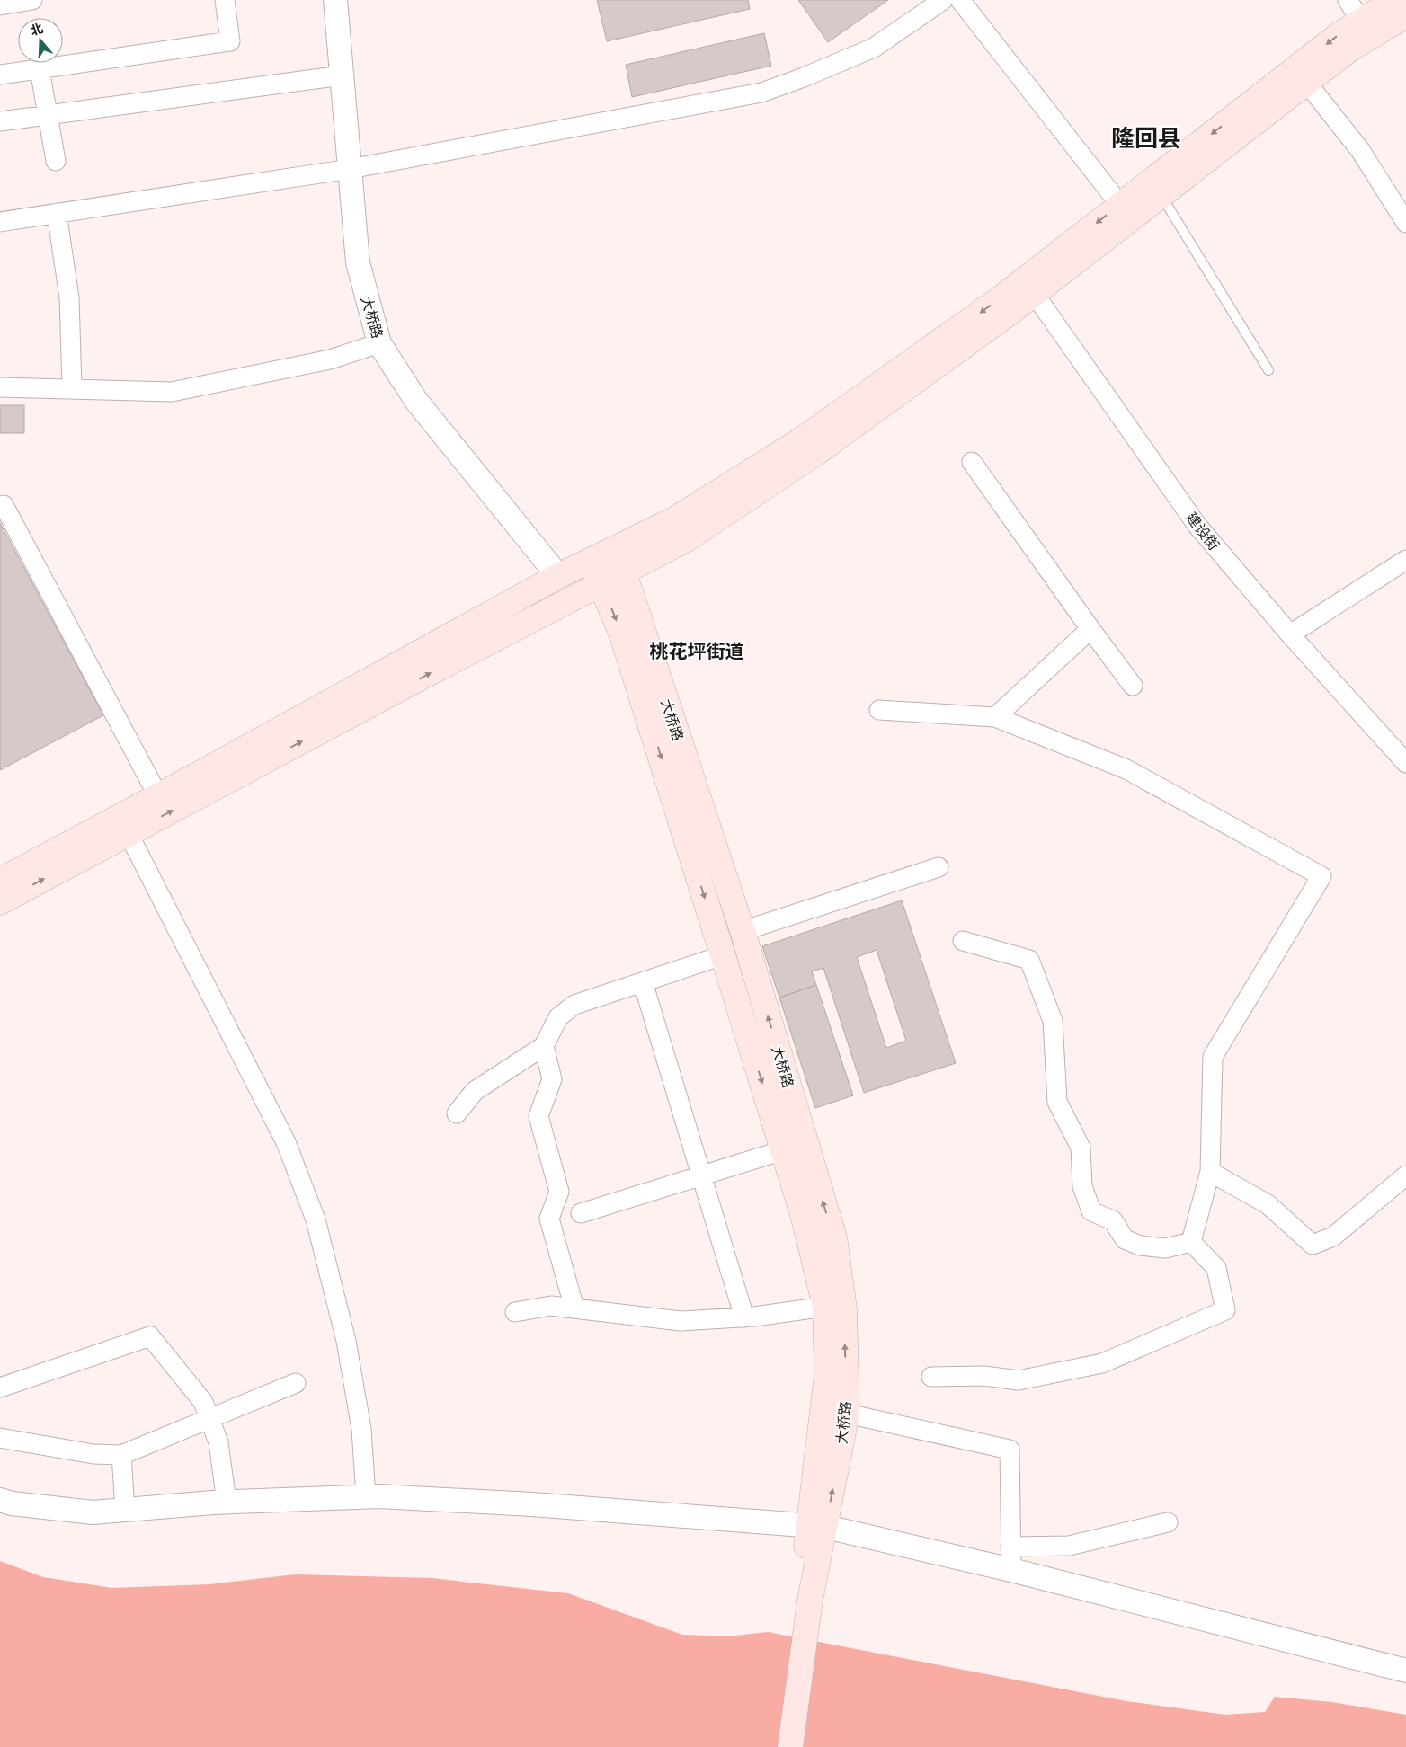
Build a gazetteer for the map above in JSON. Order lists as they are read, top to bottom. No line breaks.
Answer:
{"streets":{"main road":["大桥路"],"street":["建设街"]},"districts":["隆回县","桃花坪街道"],"north":"top"}
